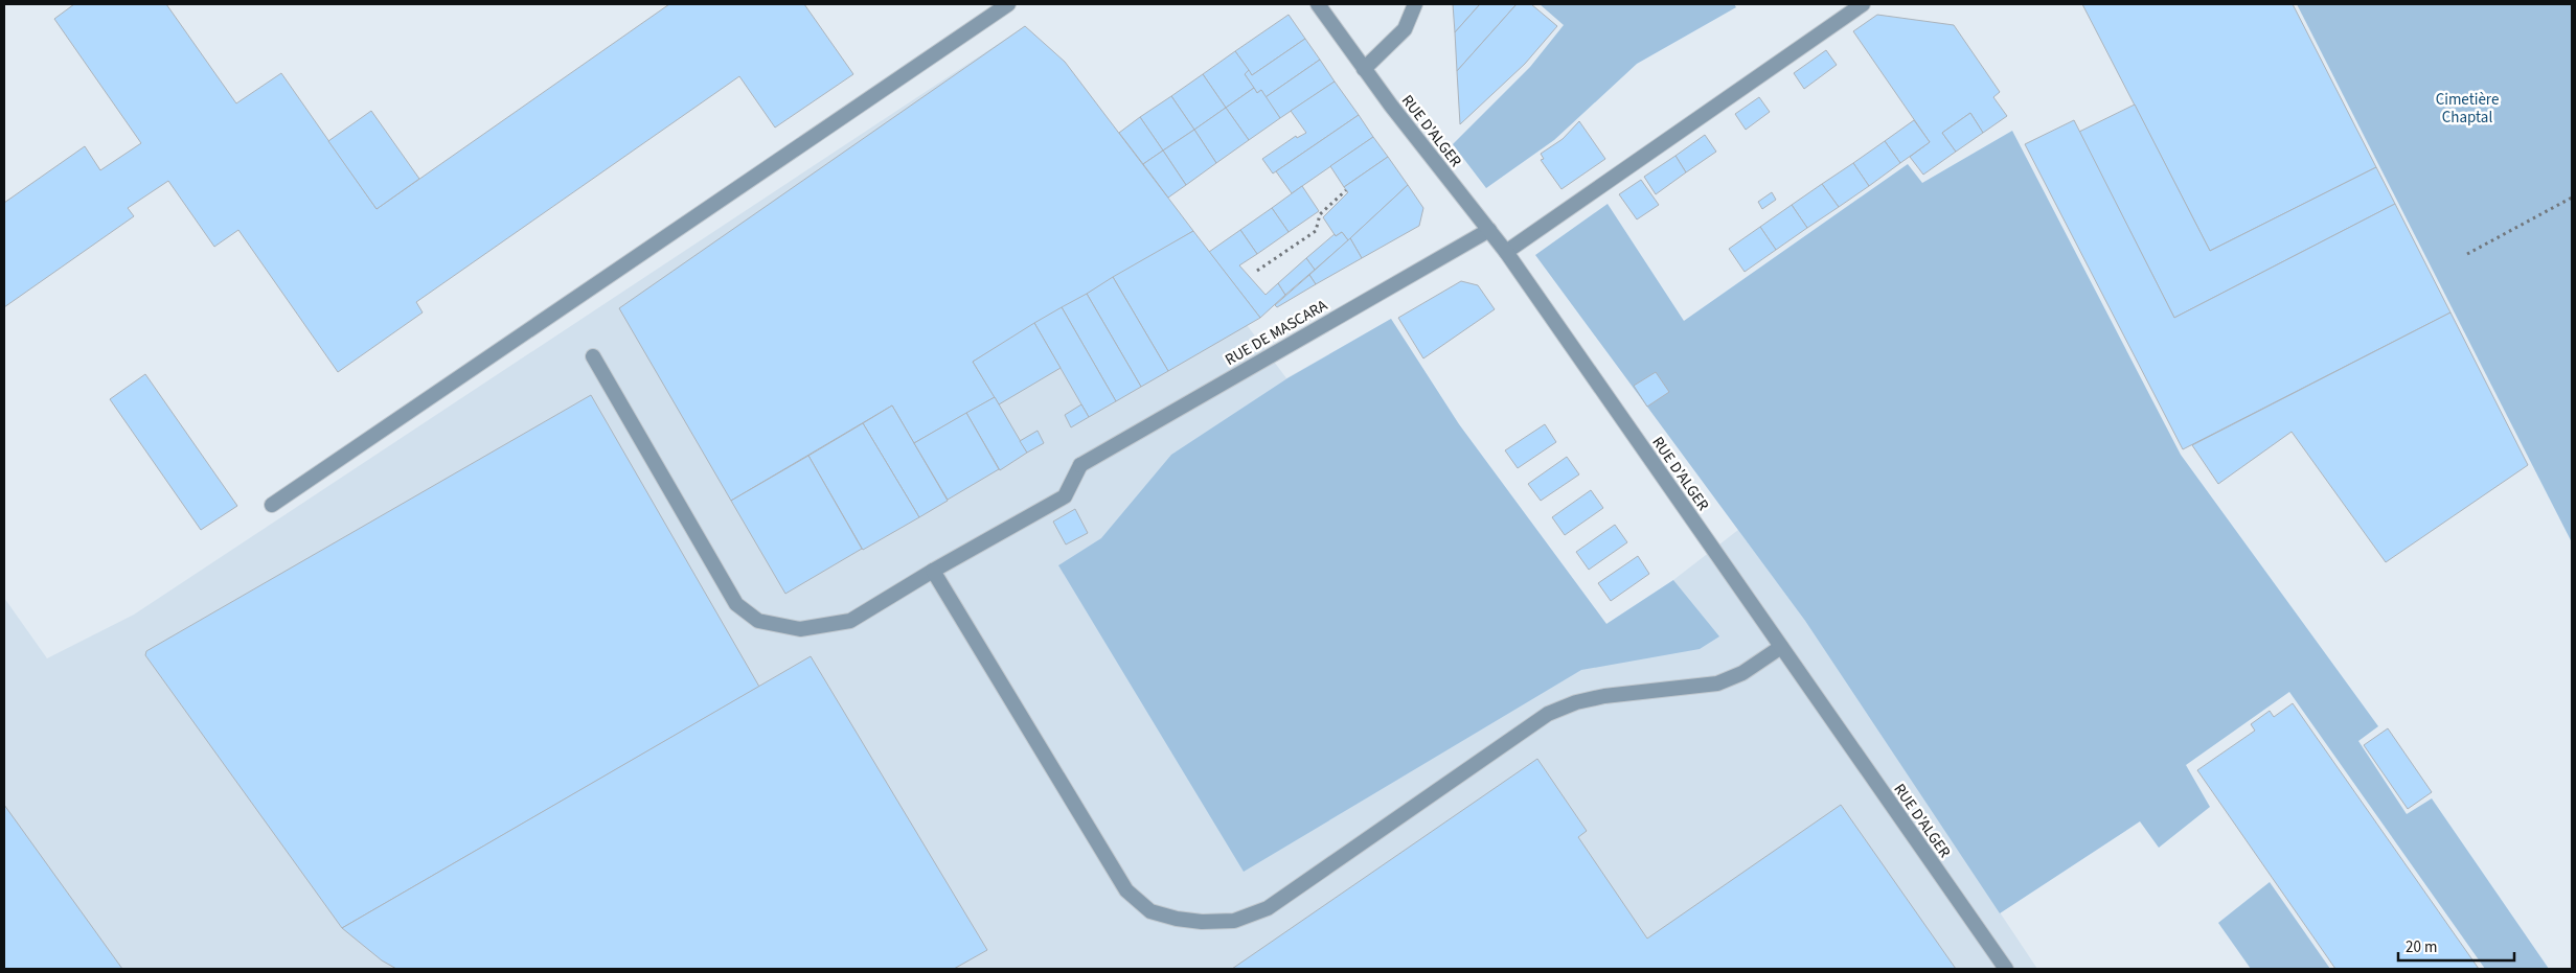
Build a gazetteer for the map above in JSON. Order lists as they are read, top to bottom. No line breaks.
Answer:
{"streets":{"street":["RUE D'ALGER","RUE DE MASCARA"]},"crossings":[["RUE D'ALGER","RUE DE MASCARA"]],"parks":["Cimetière Chaptal"],"scale_bar":"20 m"}
